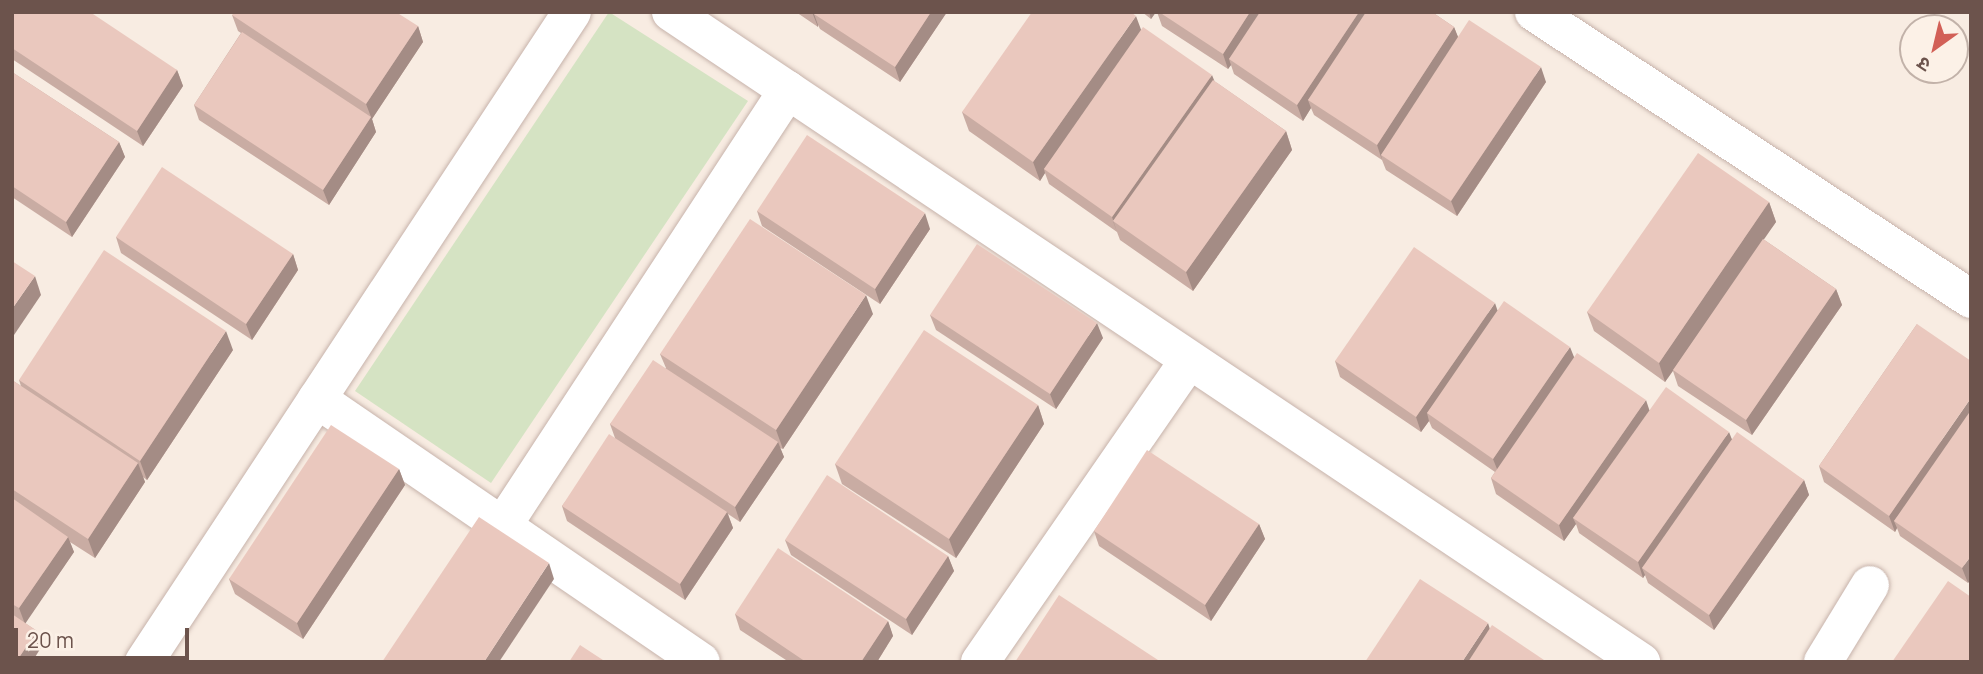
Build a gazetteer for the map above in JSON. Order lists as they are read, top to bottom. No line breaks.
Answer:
{"scale_bar":"20 m","north":"bottom left"}
